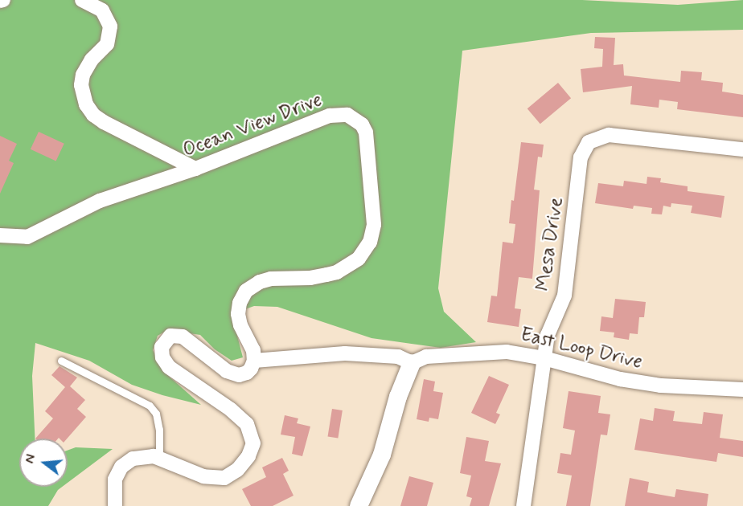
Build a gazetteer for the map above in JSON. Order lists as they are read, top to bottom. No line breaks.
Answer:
{"streets":{"street":["Ocean View Drive","Mesa Drive","East Loop Drive"]},"crossings":[["Mesa Drive","East Loop Drive"]],"north":"left"}
